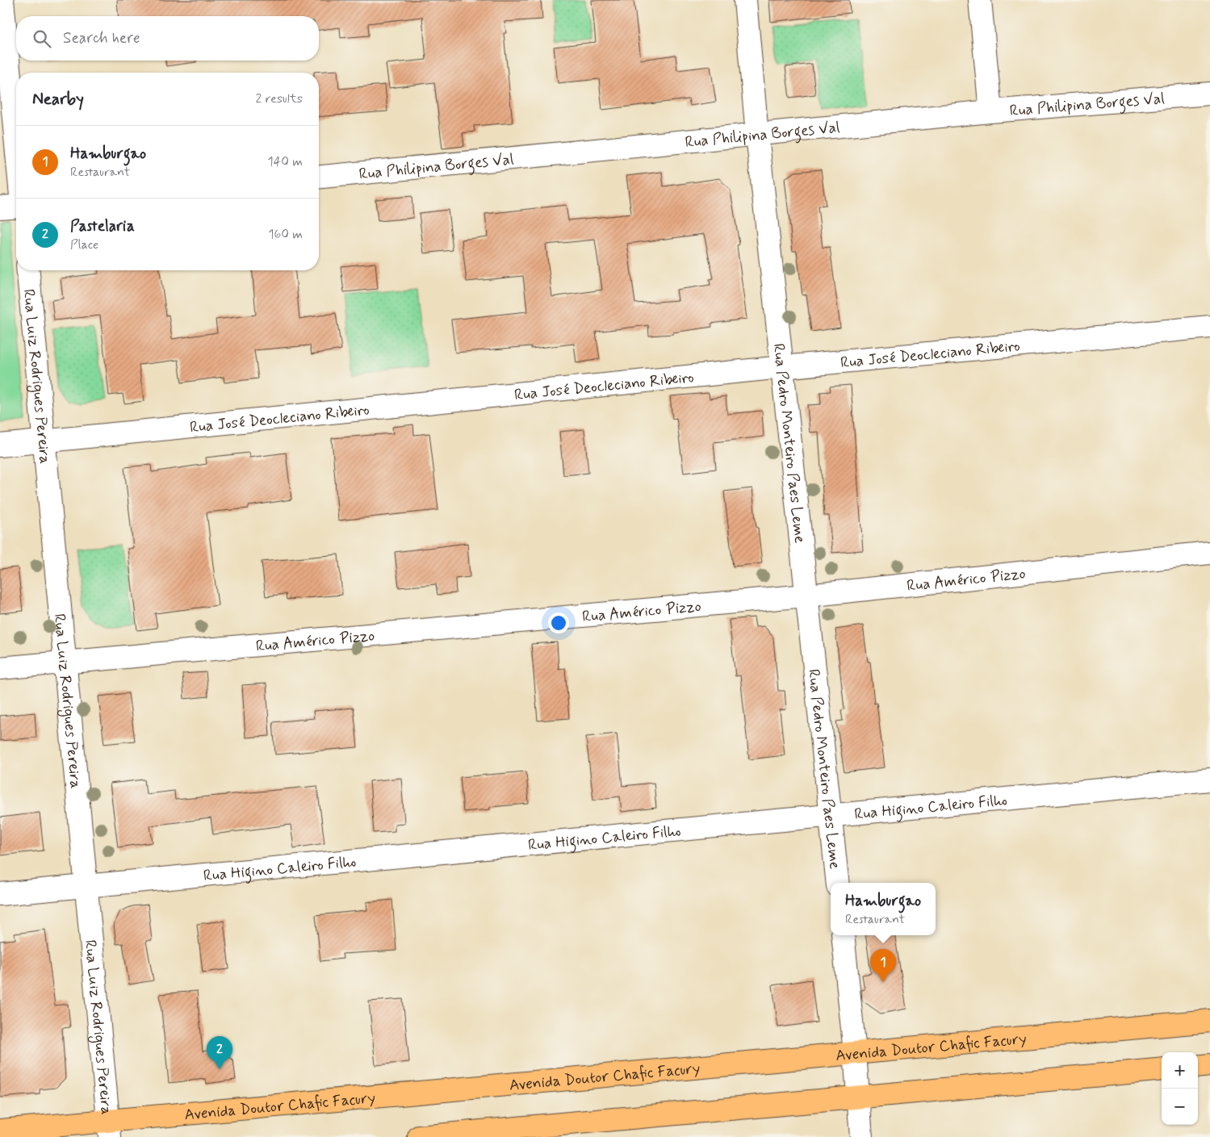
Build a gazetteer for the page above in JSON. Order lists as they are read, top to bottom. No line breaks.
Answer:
{"streets":{"main road":["Avenida Doutor Chafic Facury"],"street":["Rua Philipina Borges Val","Rua José Deocleciano Ribeiro","Rua Luiz Rodrigues Pereira","Rua Pedro Monteiro Paes Leme","Rua Américo Pizzo","Rua Higino Caleiro Filho"]},"crossings":[["Rua Philipina Borges Val","Rua Pedro Monteiro Paes Leme"],["Rua José Deocleciano Ribeiro","Rua Luiz Rodrigues Pereira"],["Rua José Deocleciano Ribeiro","Rua Pedro Monteiro Paes Leme"],["Rua Luiz Rodrigues Pereira","Rua Américo Pizzo"],["Rua Luiz Rodrigues Pereira","Rua Higino Caleiro Filho"],["Rua Luiz Rodrigues Pereira","Avenida Doutor Chafic Facury"],["Rua Pedro Monteiro Paes Leme","Rua Américo Pizzo"],["Rua Pedro Monteiro Paes Leme","Rua Higino Caleiro Filho"]],"page":{"search":"Search here","heading":["Nearby","2 results"],"list":[{"mark":"1","name":"Hamburgao","note":"Restaurant","value":"140 m"},{"mark":"2","name":"Pastelaria","note":"Place","value":"160 m"}],"popup":["Hamburgao","Restaurant"],"pins":["1","2"],"map_buttons":["+","−"]}}
